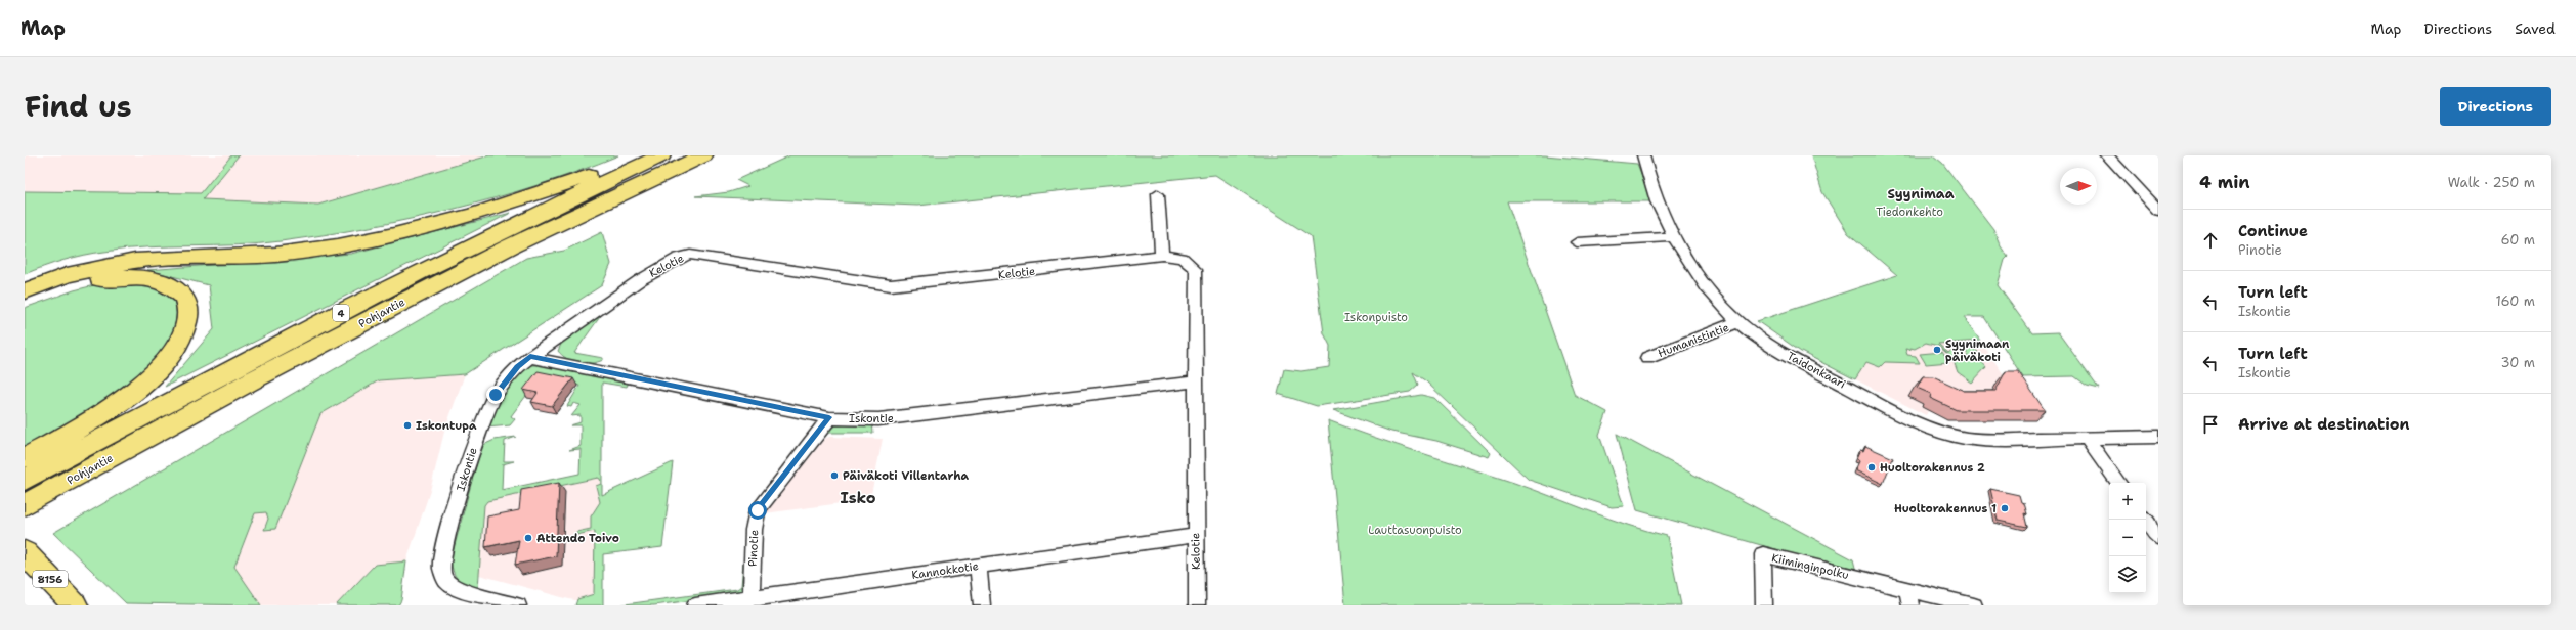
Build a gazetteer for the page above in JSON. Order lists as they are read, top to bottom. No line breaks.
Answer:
{"streets":{"main road":["4","Pohjantie","8156"],"street":["Kelotie","Humanistintie","Taidonkaari","Iskontie","Pinotie","Kiiminginpolku","Kannokkotie"]},"crossings":[["Kelotie","Iskontie"],["Kelotie","Kannokkotie"],["Humanistintie","Taidonkaari"],["Iskontie","Pinotie"],["Pinotie","Kannokkotie"]],"districts":["Syynimaa","Isko"],"parks":["Tiedonkehto","Iskonpuisto","Lauttasuonpuisto"],"places":["Syynimaan päiväkoti","Iskontupa","Huoltorakennus 2","Päiväkoti Villentarha","Huoltorakennus 1","Attendo Toivo"],"north":"right","page":{"header":"Map","nav":["Map","Directions","Saved"],"title":"Find us","buttons":"Directions","heading":["4 min","Walk · 250 m"],"list":[["Continue","Pinotie","60 m"],["Turn left","Iskontie","160 m"],["Turn left","Iskontie","30 m"],"Arrive at destination"],"map_buttons":["+","−"]}}
